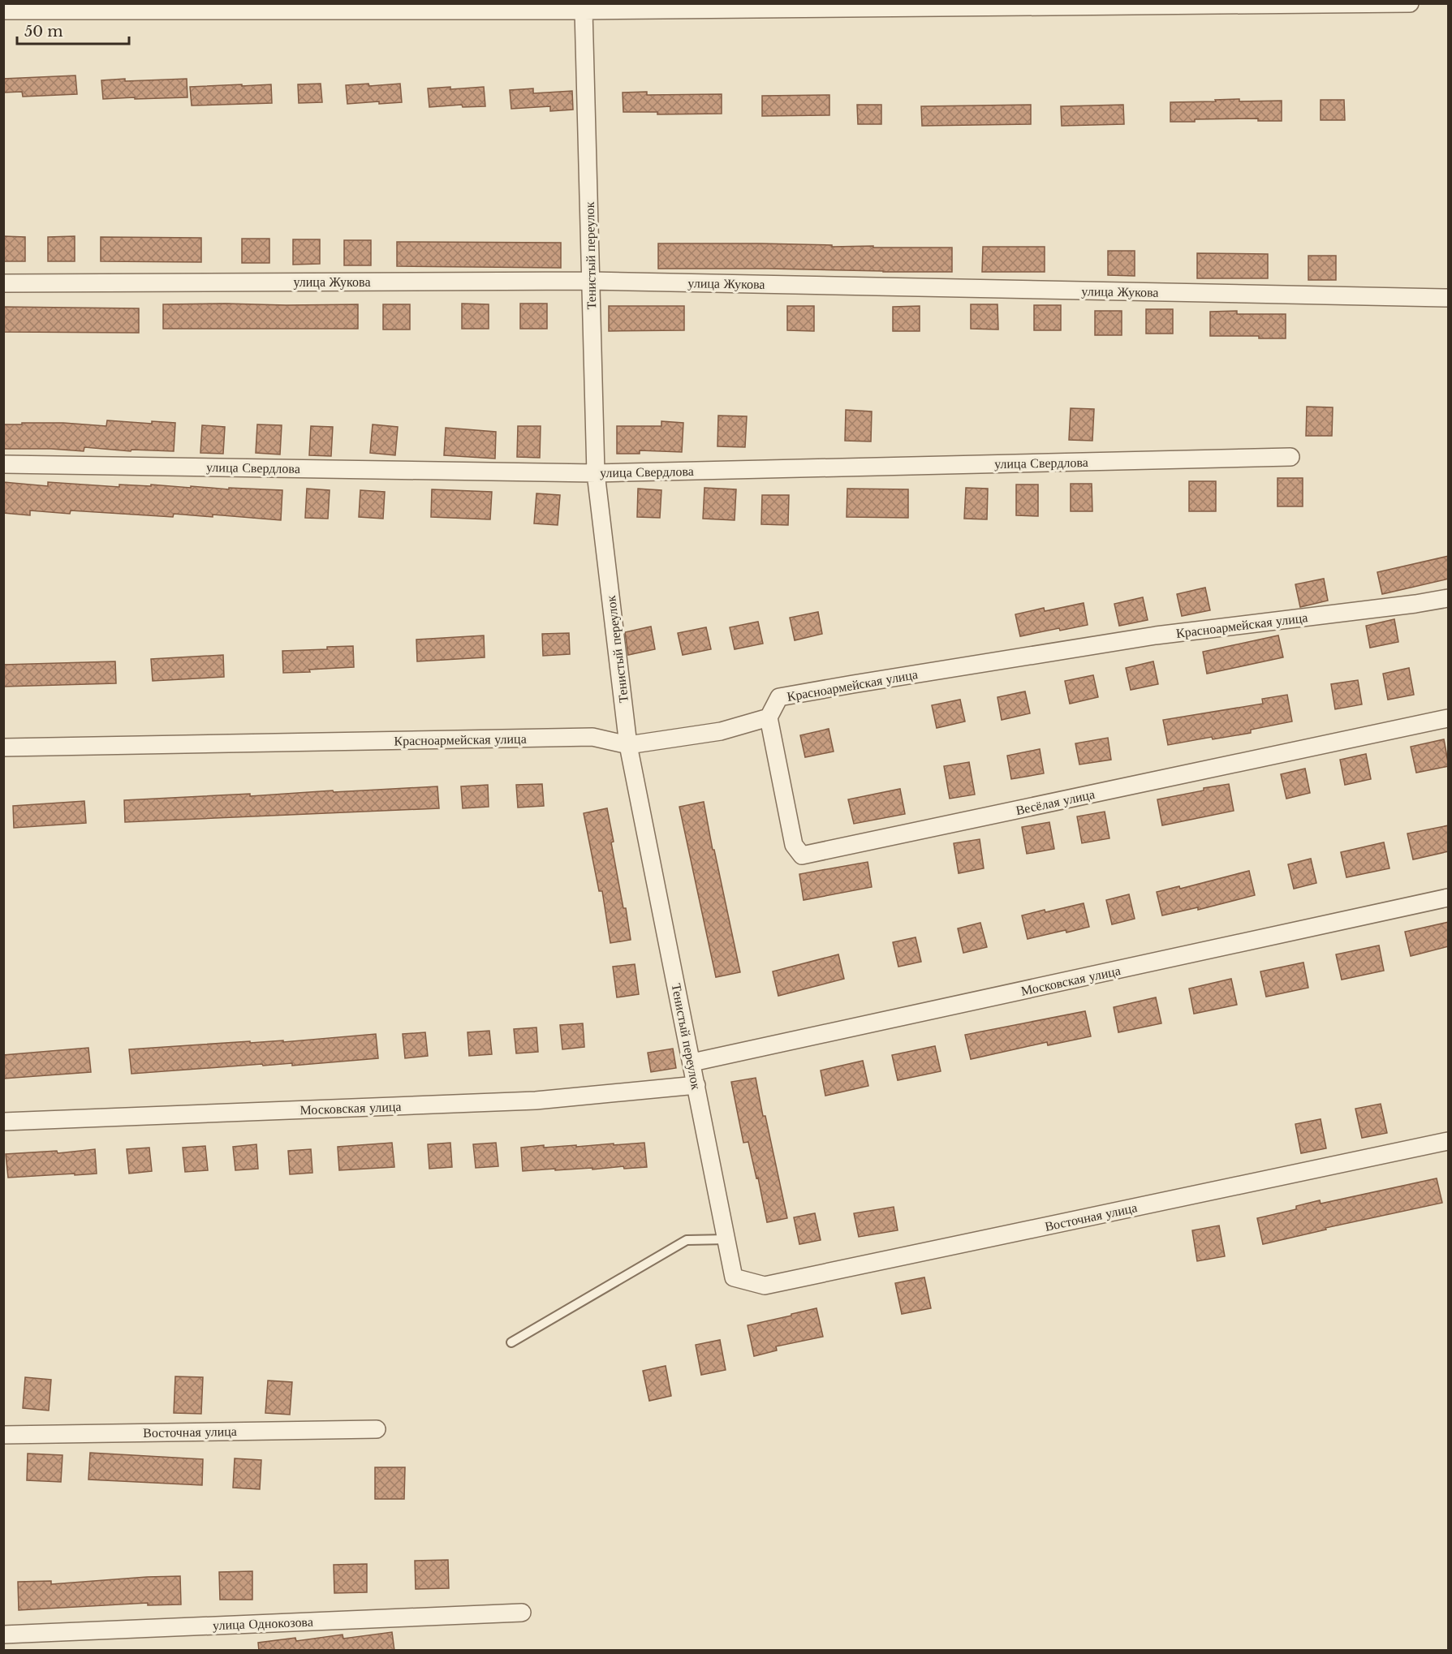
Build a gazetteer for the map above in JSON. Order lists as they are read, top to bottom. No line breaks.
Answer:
{"streets":{"street":["Тенистый переулок","улица Жукова","улица Свердлова","Красноармейская улица","Весёлая улица","Московская улица","Восточная улица","улица Однокозова"]},"crossings":[["Тенистый переулок","улица Жукова"],["Тенистый переулок","улица Свердлова"],["Тенистый переулок","Красноармейская улица"],["Тенистый переулок","Московская улица"],["Тенистый переулок","Восточная улица"],["Красноармейская улица","Весёлая улица"]],"scale_bar":"50 m"}
